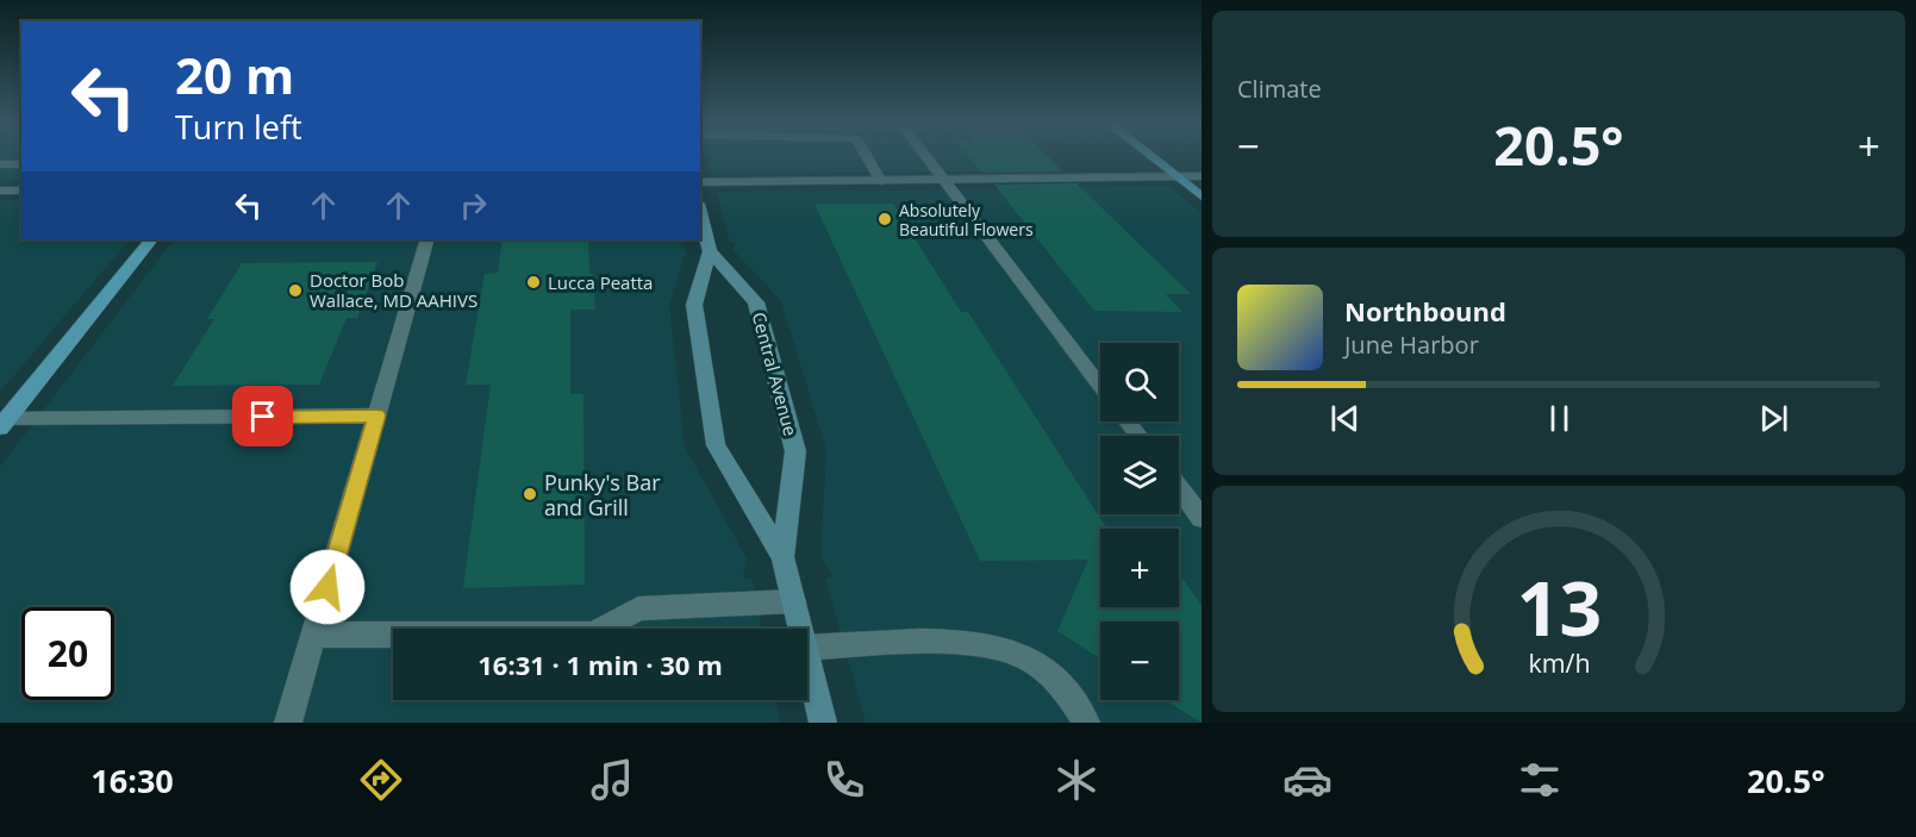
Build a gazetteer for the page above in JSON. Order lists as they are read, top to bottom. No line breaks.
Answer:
{"streets":{"street":["Central Avenue"]},"places":["Absolutely Beautiful Flowers","Lucca Peatta","Doctor Bob Wallace, MD AAHIVS","Punky's Bar and Grill"],"page":{"tile":"Climate","turn":["20 m","Turn left"],"heat":["−","20.5°","+"],"song":["Northbound","June Harbor"],"map_buttons":["+","−"],"limit":"20","trip":"16:31 · 1 min · 30 m","tabs":["16:30","20.5°"],"gauge":["13","km/h"]}}
